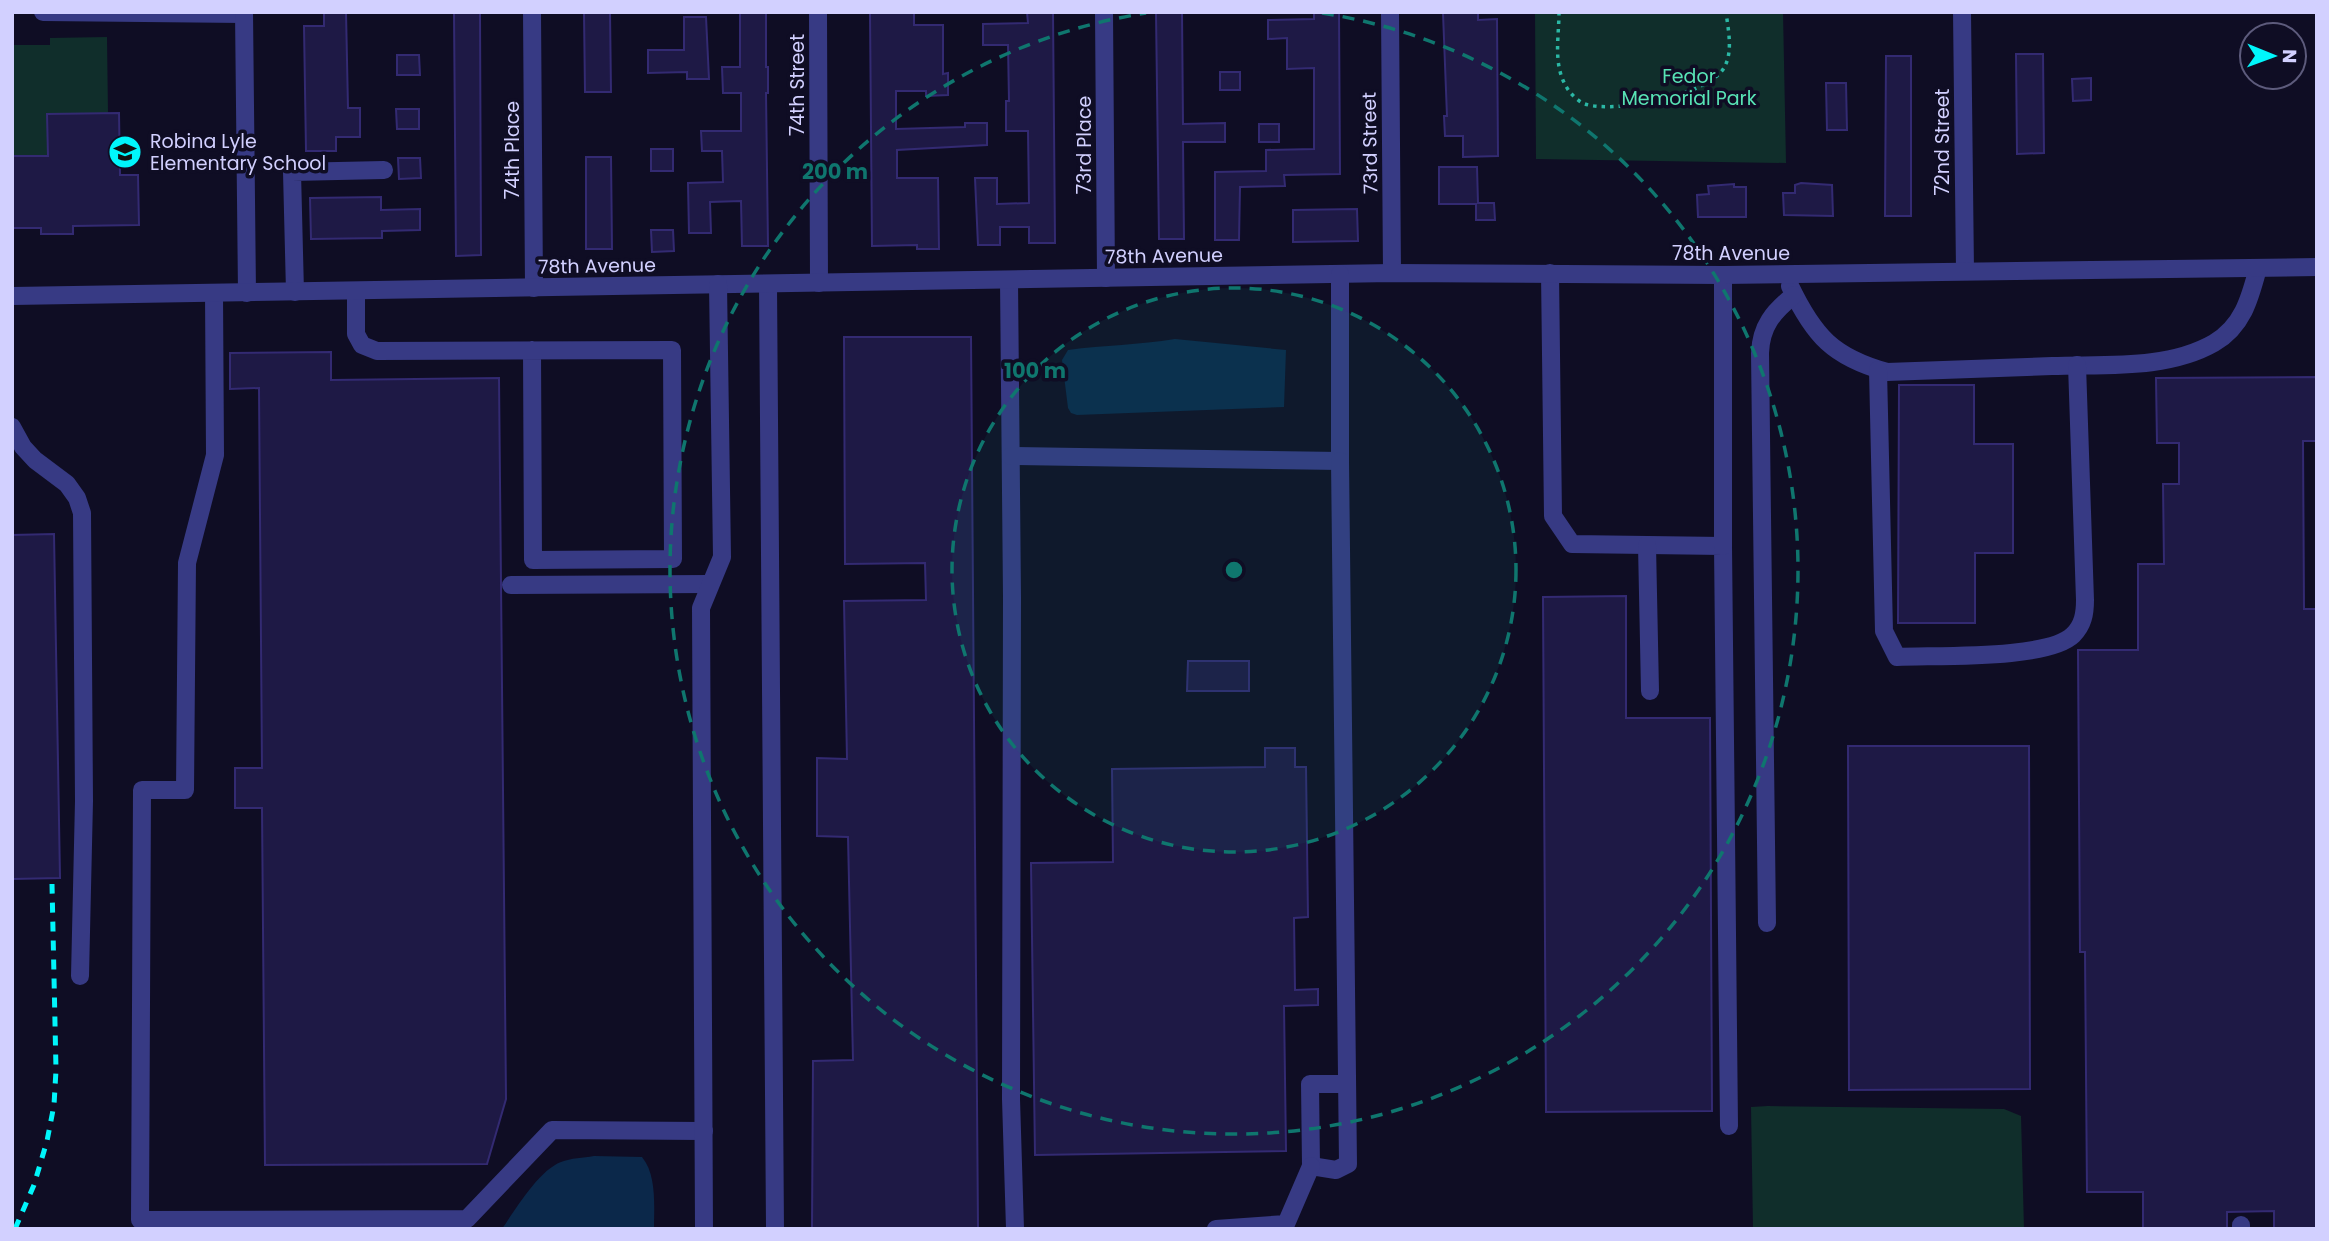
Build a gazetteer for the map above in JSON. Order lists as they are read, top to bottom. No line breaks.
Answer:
{"streets":{"street":["74th Street","72nd Street","73rd Street","73rd Place","74th Place","78th Avenue"]},"crossings":[["74th Street","78th Avenue"],["72nd Street","78th Avenue"],["73rd Street","78th Avenue"],["73rd Place","78th Avenue"],["74th Place","78th Avenue"]],"parks":["Fedor Memorial Park"],"places":{"school or university":["Robina Lyle Elementary School"]},"north":"right","rings":["200 m","100 m"]}
